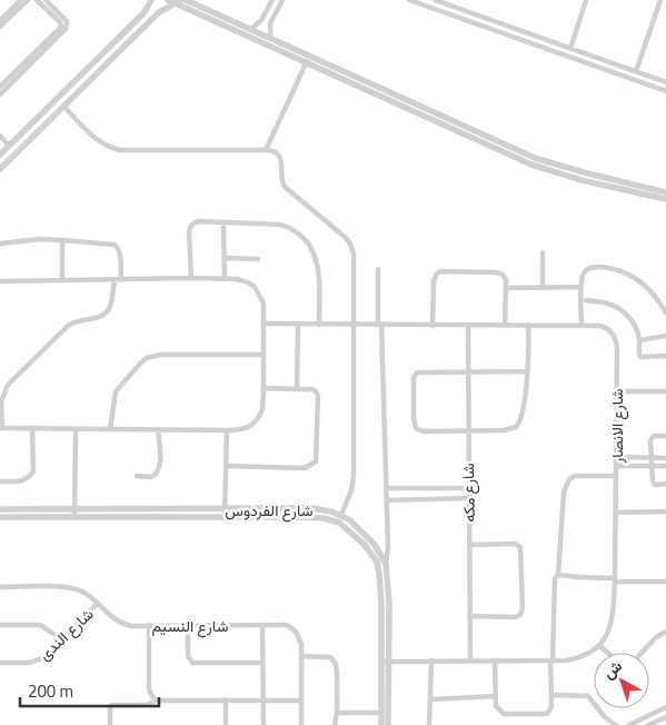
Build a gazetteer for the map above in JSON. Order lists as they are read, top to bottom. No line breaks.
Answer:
{"streets":{"street":["شارع الانصار","شارع مكه","شارع الفردوس","شارع النسيم","شارع الندى"]},"crossings":[["شارع الانصار","شارع مكه"],["شارع النسيم","شارع الندى"]],"scale_bar":"200 m","north":"top left"}
